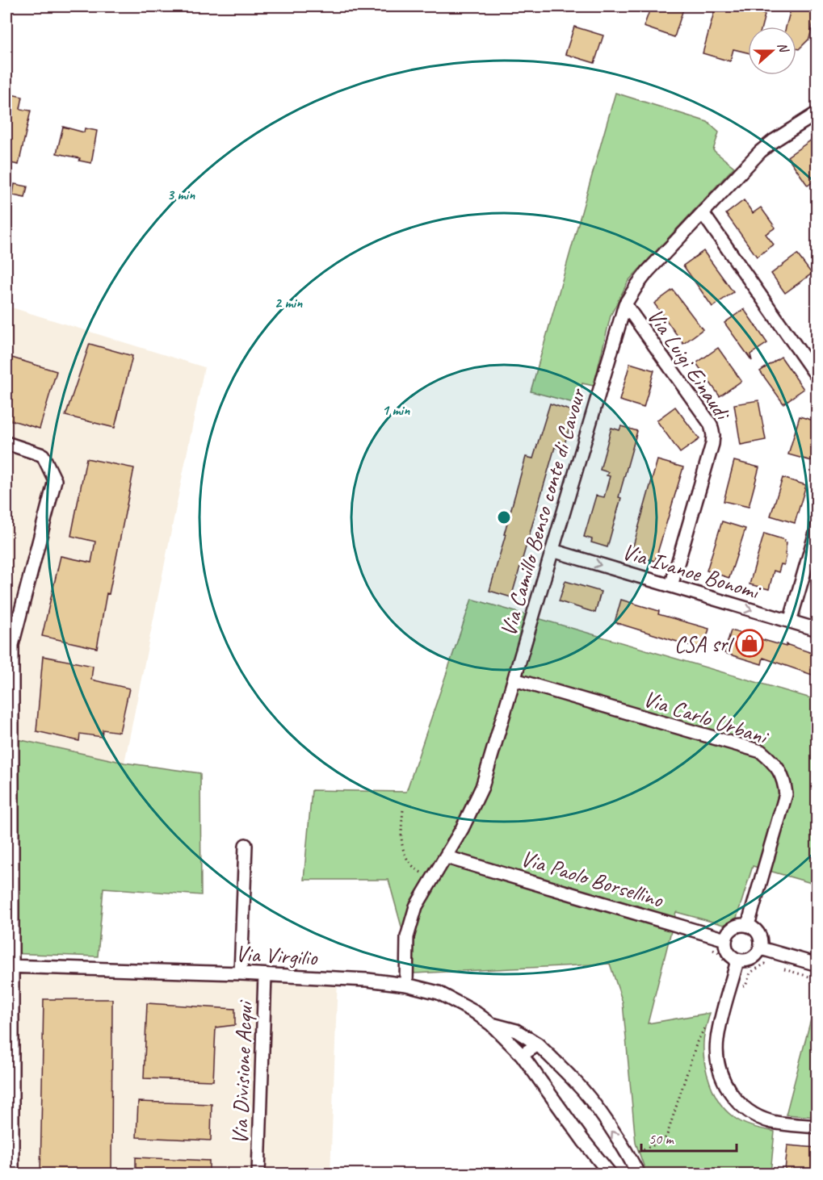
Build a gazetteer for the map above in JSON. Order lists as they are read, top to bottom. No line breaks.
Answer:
{"streets":{"street":["Via Luigi Einaudi","Via Camillo Benso conte di Cavour","Via Ivanoe Bonomi","Via Carlo Urbani","Via Paolo Borsellino","Via Virgilio","Via Divisione Acqui"]},"crossings":[["Via Luigi Einaudi","Via Camillo Benso conte di Cavour"],["Via Luigi Einaudi","Via Ivanoe Bonomi"],["Via Camillo Benso conte di Cavour","Via Ivanoe Bonomi"],["Via Camillo Benso conte di Cavour","Via Carlo Urbani"],["Via Camillo Benso conte di Cavour","Via Paolo Borsellino"],["Via Camillo Benso conte di Cavour","Via Virgilio"],["Via Carlo Urbani","Via Paolo Borsellino"],["Via Virgilio","Via Divisione Acqui"]],"one_way":["Via Ivanoe Bonomi"],"places":{"shop":["CSA srl"]},"scale_bar":"50 m","north":"right","rings":["3 min","2 min","1 min"]}
